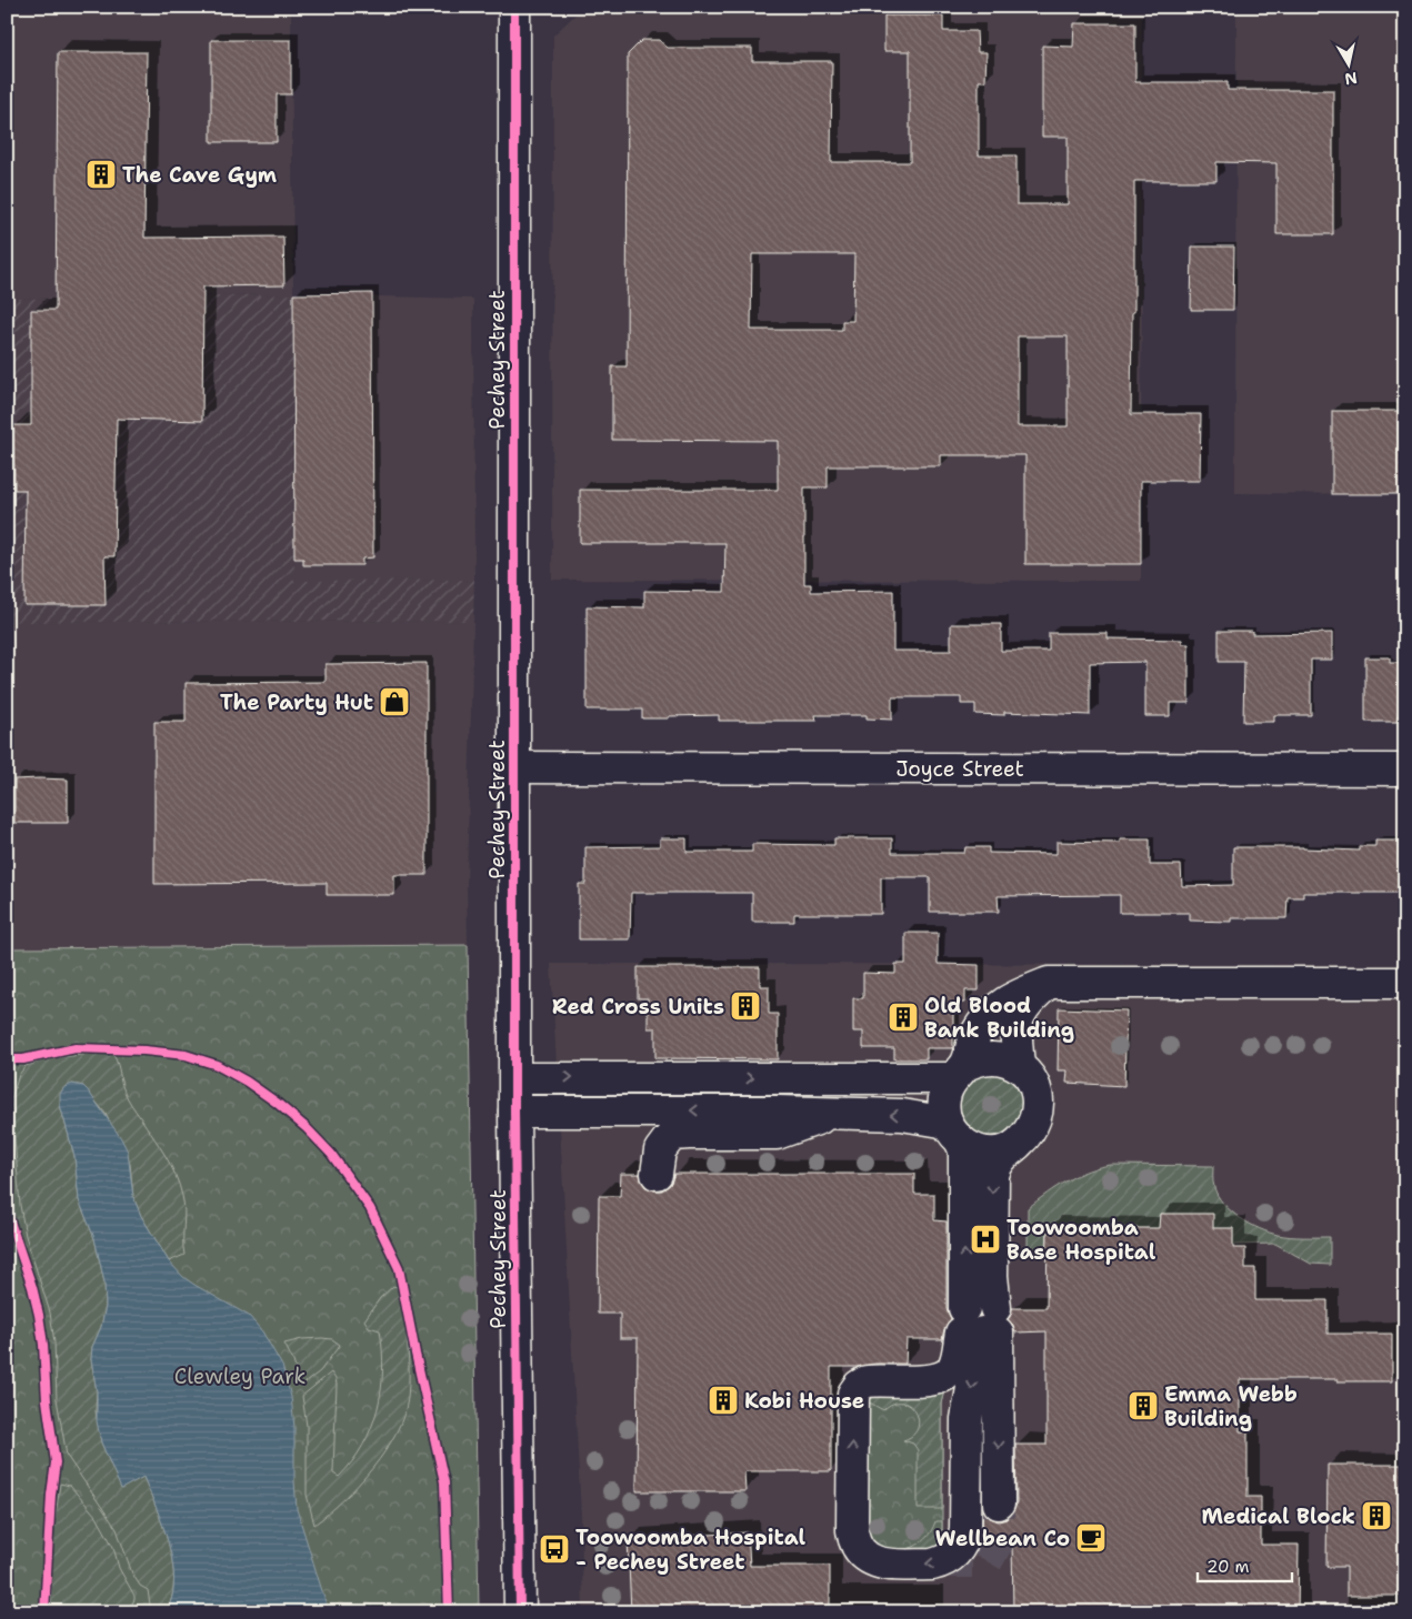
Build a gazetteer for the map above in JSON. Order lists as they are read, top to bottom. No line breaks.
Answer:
{"streets":{"street":["Pechey Street","Joyce Street"]},"crossings":[["Pechey Street","Joyce Street"]],"parks":["Clewley Park"],"places":{"building":["The Cave Gym","Red Cross Units","Old Blood Bank Building","Kobi House","Emma Webb Building","Medical Block"],"shop":["The Party Hut"],"hospital":["Toowoomba Base Hospital"],"cafe":["Wellbean Co"],"bus stop":["Toowoomba Hospital - Pechey Street"]},"scale_bar":"20 m","north":"bottom"}
